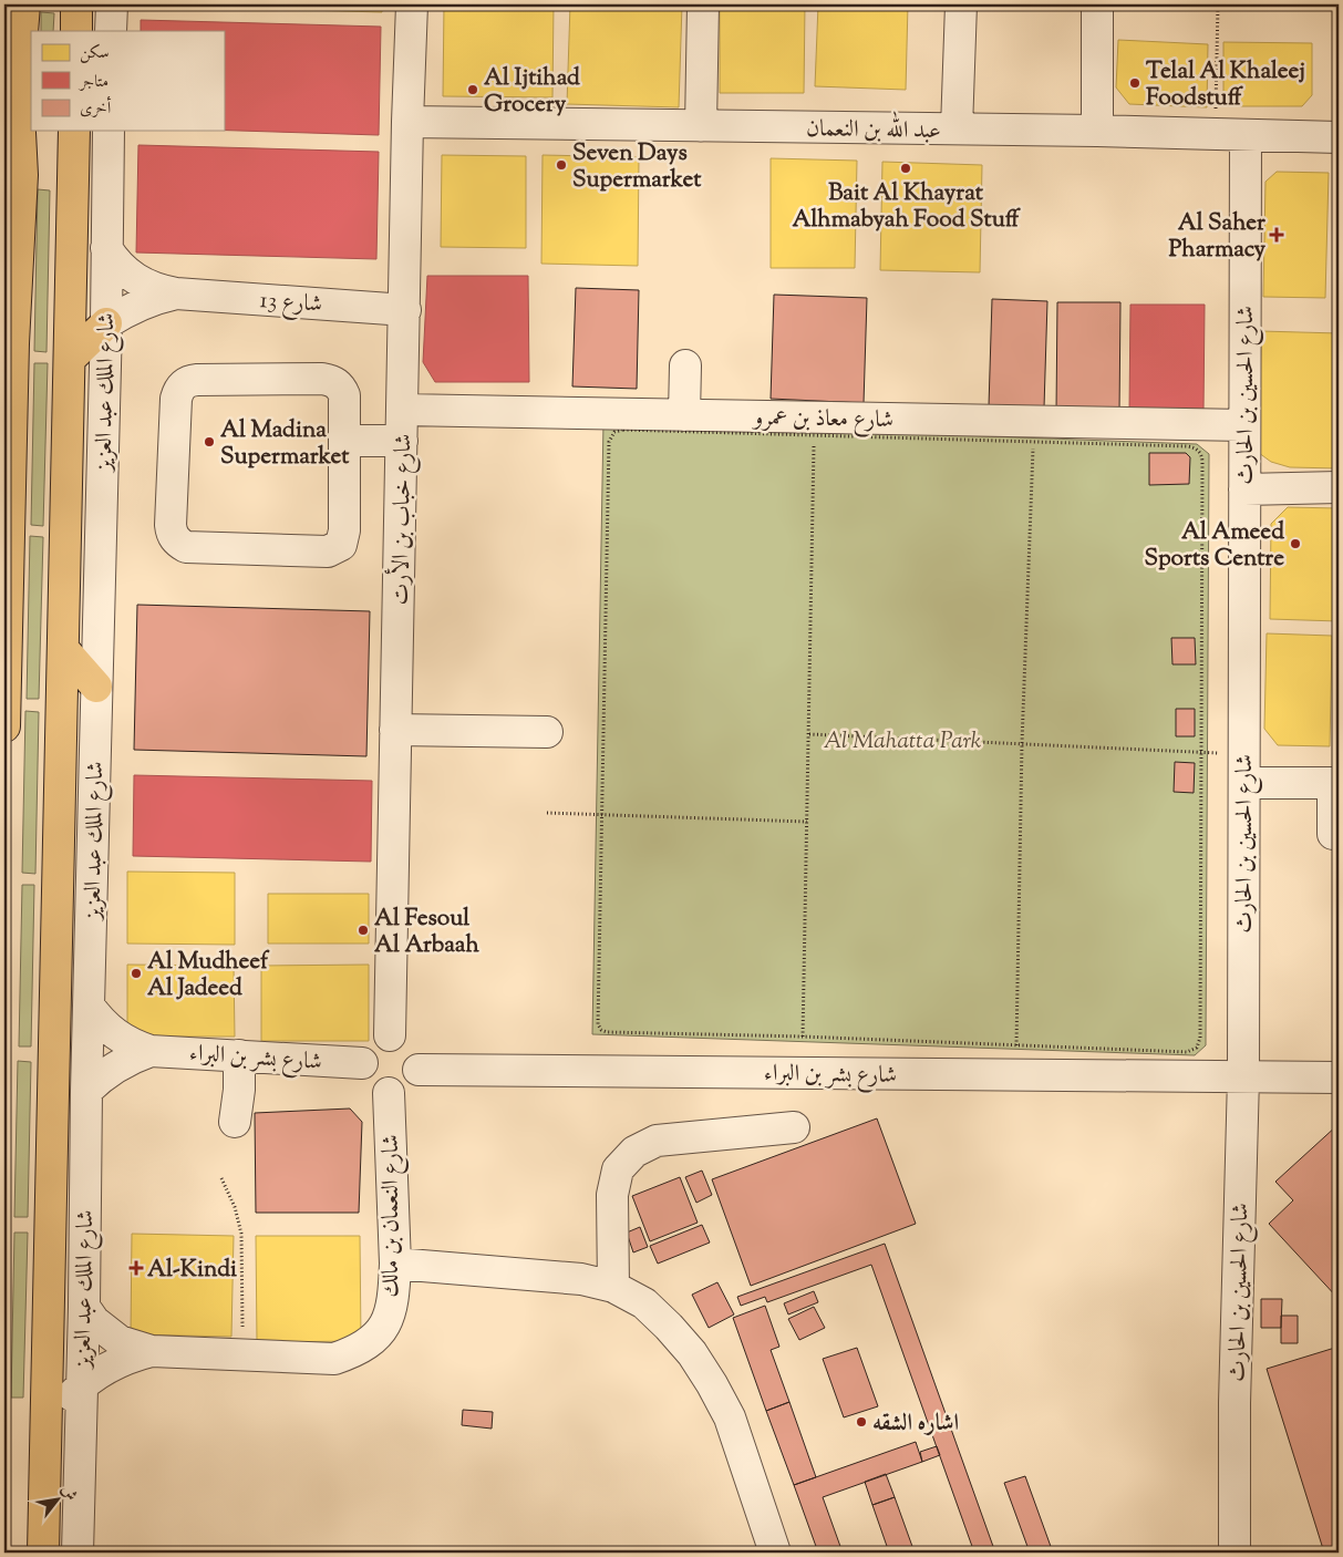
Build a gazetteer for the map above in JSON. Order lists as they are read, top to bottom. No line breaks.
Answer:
{"streets":{"highway":["شارع الملك عبد العزيز"],"street":["عبد الله بن النعمان","شارع 13","شارع الحسين بن الحارث","شارع معاذ بن عمرو","شارع خباب بن الأرت","شارع بشر بن البراء","شارع النعمان بن مالك"]},"crossings":[["عبد الله بن النعمان","شارع الحسين بن الحارث"],["عبد الله بن النعمان","شارع خباب بن الأرت"],["شارع 13","شارع الملك عبد العزيز"],["شارع 13","شارع خباب بن الأرت"],["شارع الملك عبد العزيز","شارع بشر بن البراء"],["شارع الملك عبد العزيز","شارع النعمان بن مالك"],["شارع الحسين بن الحارث","شارع معاذ بن عمرو"],["شارع الحسين بن الحارث","شارع بشر بن البراء"],["شارع معاذ بن عمرو","شارع خباب بن الأرت"],["شارع خباب بن الأرت","شارع بشر بن البراء"],["شارع خباب بن الأرت","شارع النعمان بن مالك"],["شارع بشر بن البراء","شارع النعمان بن مالك"]],"parks":["Al Mahatta Park"],"places":{"other":["Telal Al Khaleej Foodstuff","Al Ijtihad Grocery","Seven Days Supermarket","Bait Al Khayrat Alhmabyah Food Stuff","Al Madina Supermarket","Al Ameed Sports Centre","Al Fesoul Al Arbaah","Al Mudheef Al Jadeed","اشاره الشقه"],"health":["Al Saher Pharmacy","Al-Kindi"]},"legend":["سكن","متاجر","أخرى"],"north":"top right"}
